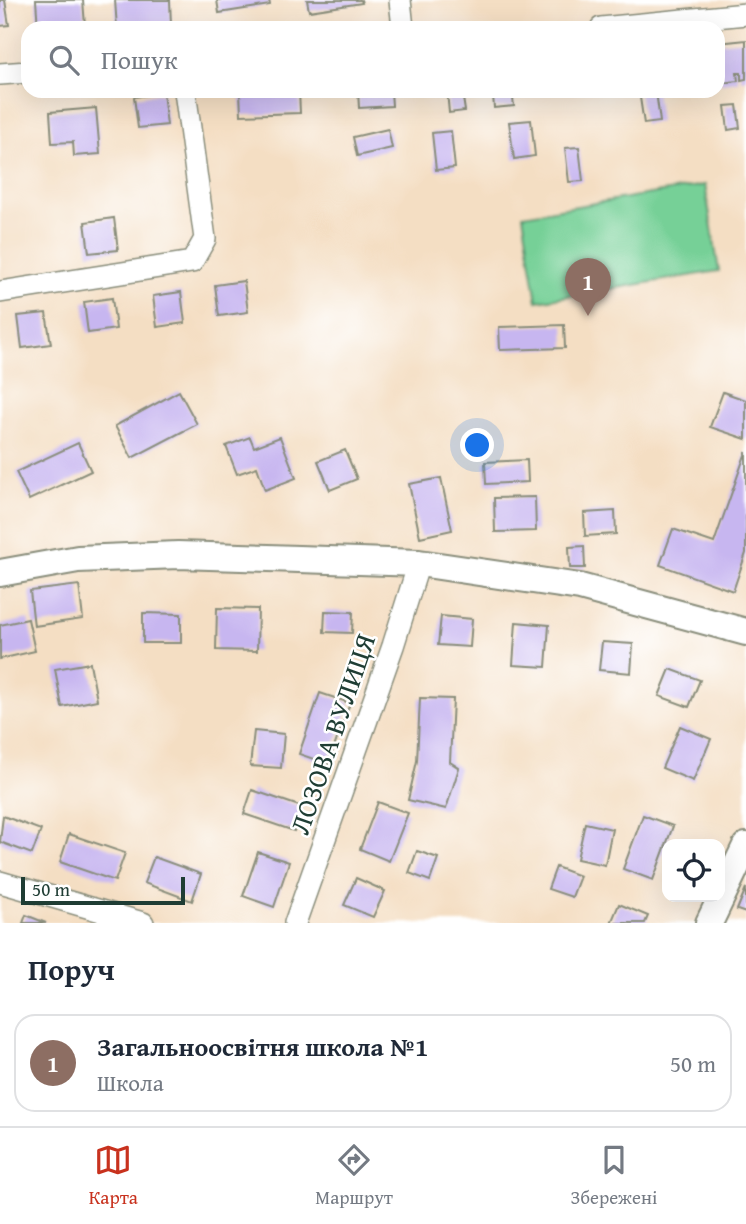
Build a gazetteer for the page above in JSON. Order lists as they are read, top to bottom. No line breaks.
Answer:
{"streets":{"street":["ЛОЗОВА ВУЛИЦЯ"]},"scale_bar":"50 m","page":{"search":"Пошук","pins":"1","scale":"50 m","heading":"Поруч","list":[{"mark":"1","name":"Загальноосвітня школа №1","note":"Школа","value":"50 m"}],"nav":["Карта","Маршрут","Збережені"]}}
